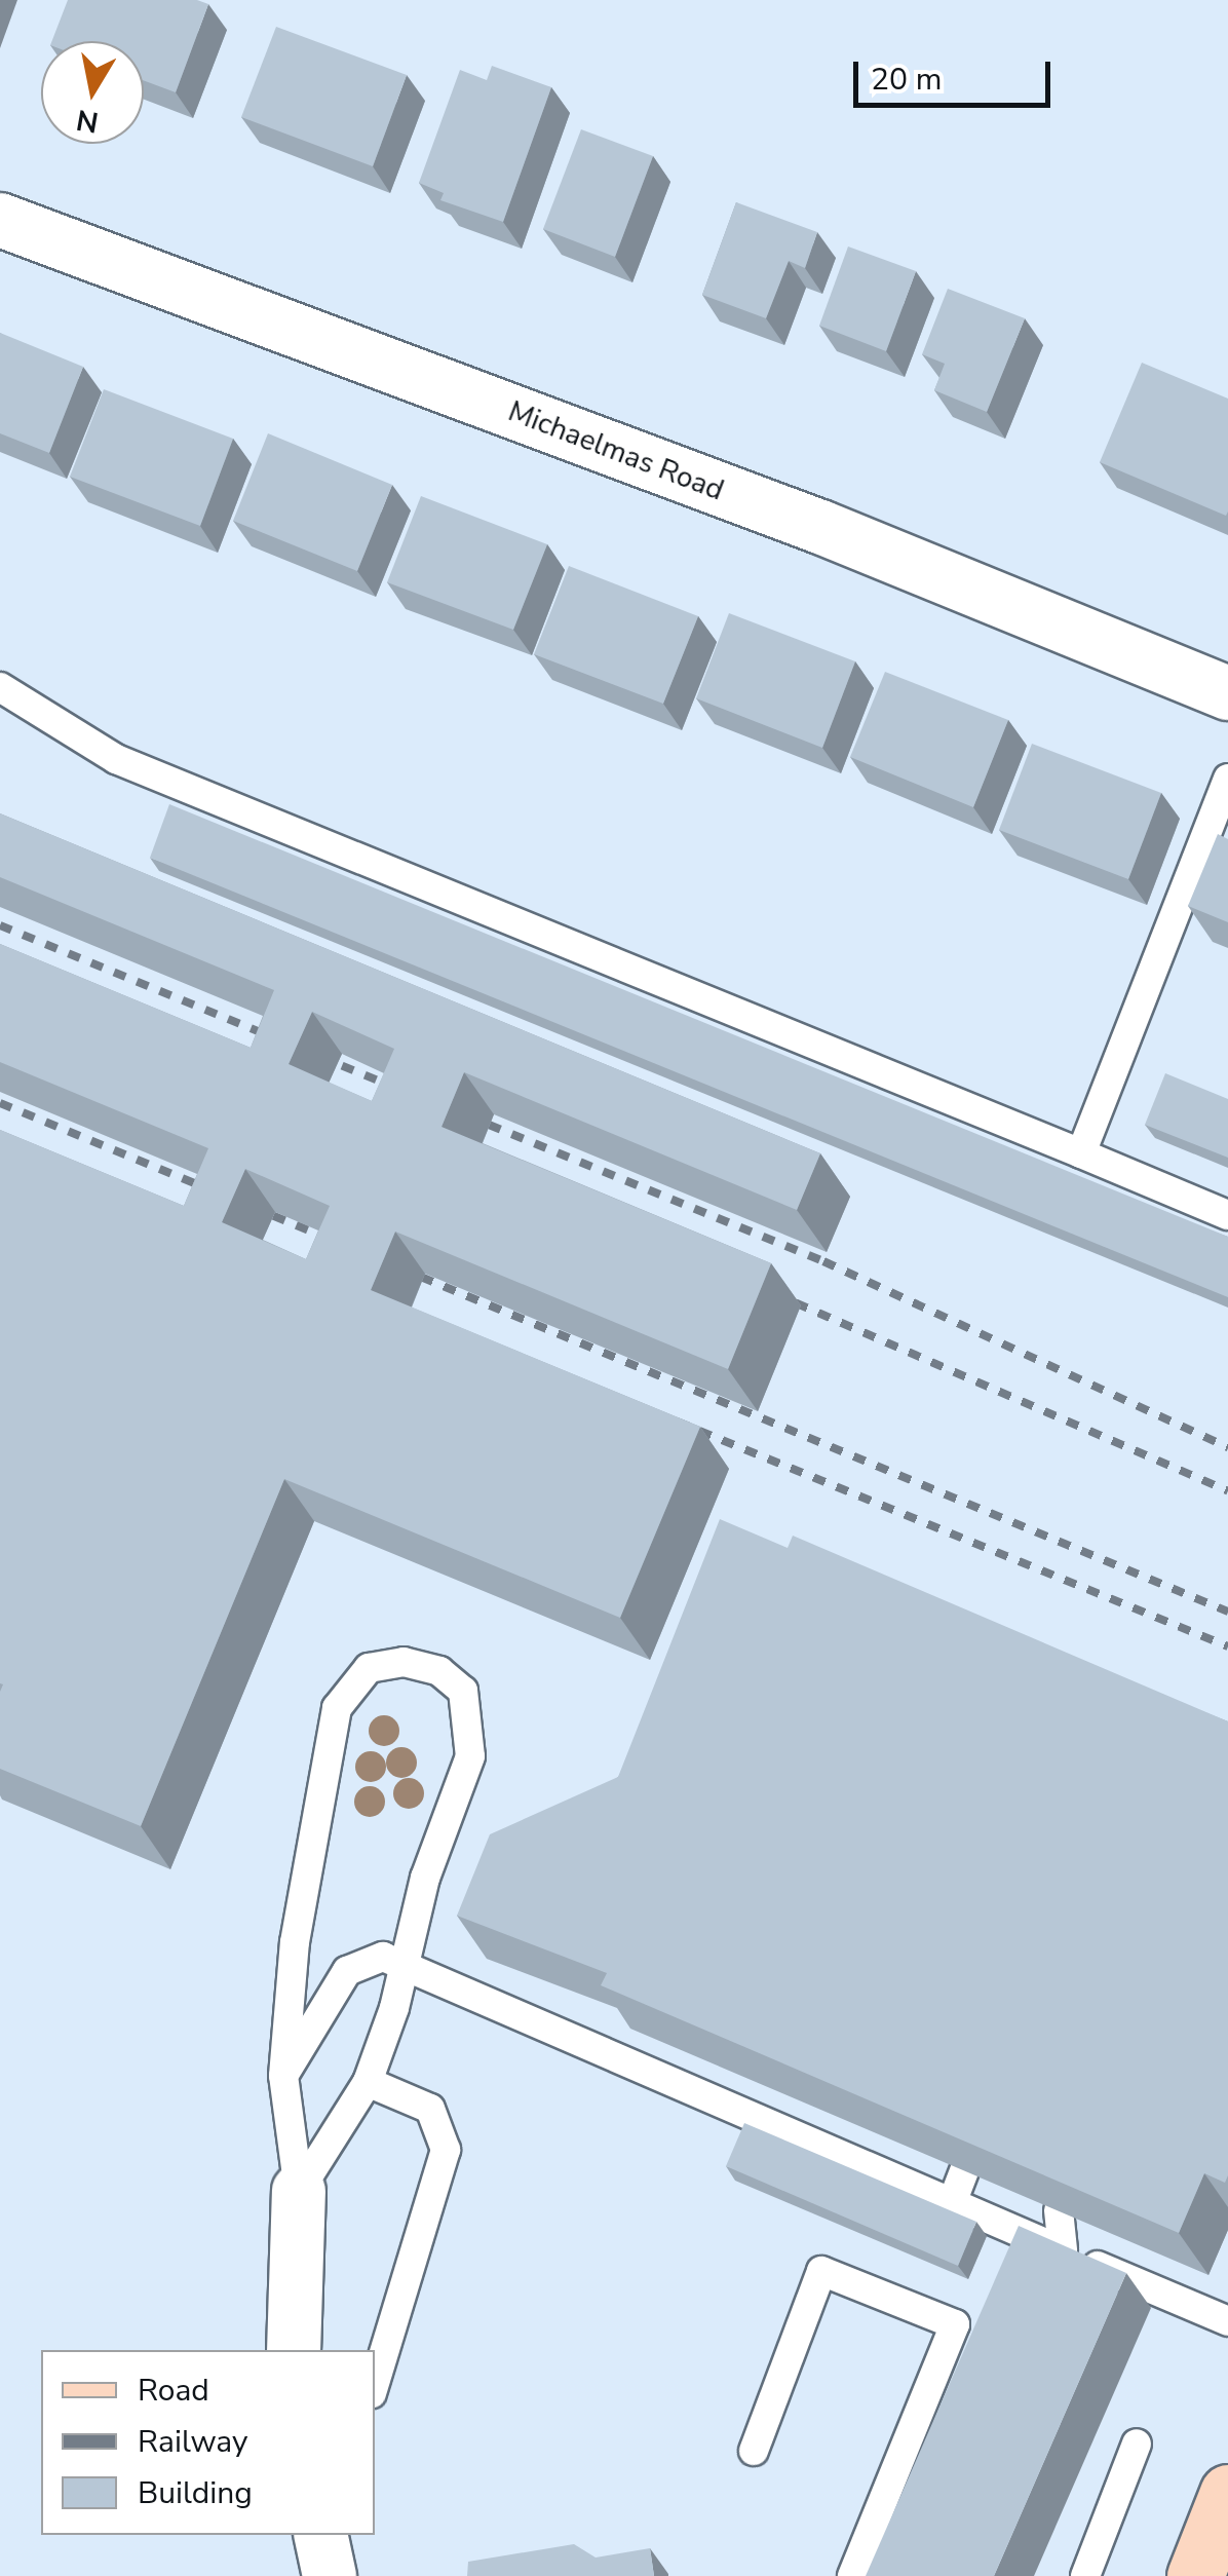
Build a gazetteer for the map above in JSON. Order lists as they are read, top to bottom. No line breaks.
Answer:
{"streets":{"street":["Michaelmas Road"]},"legend":["Road","Railway","Building"],"scale_bar":"20 m","north":"bottom"}
